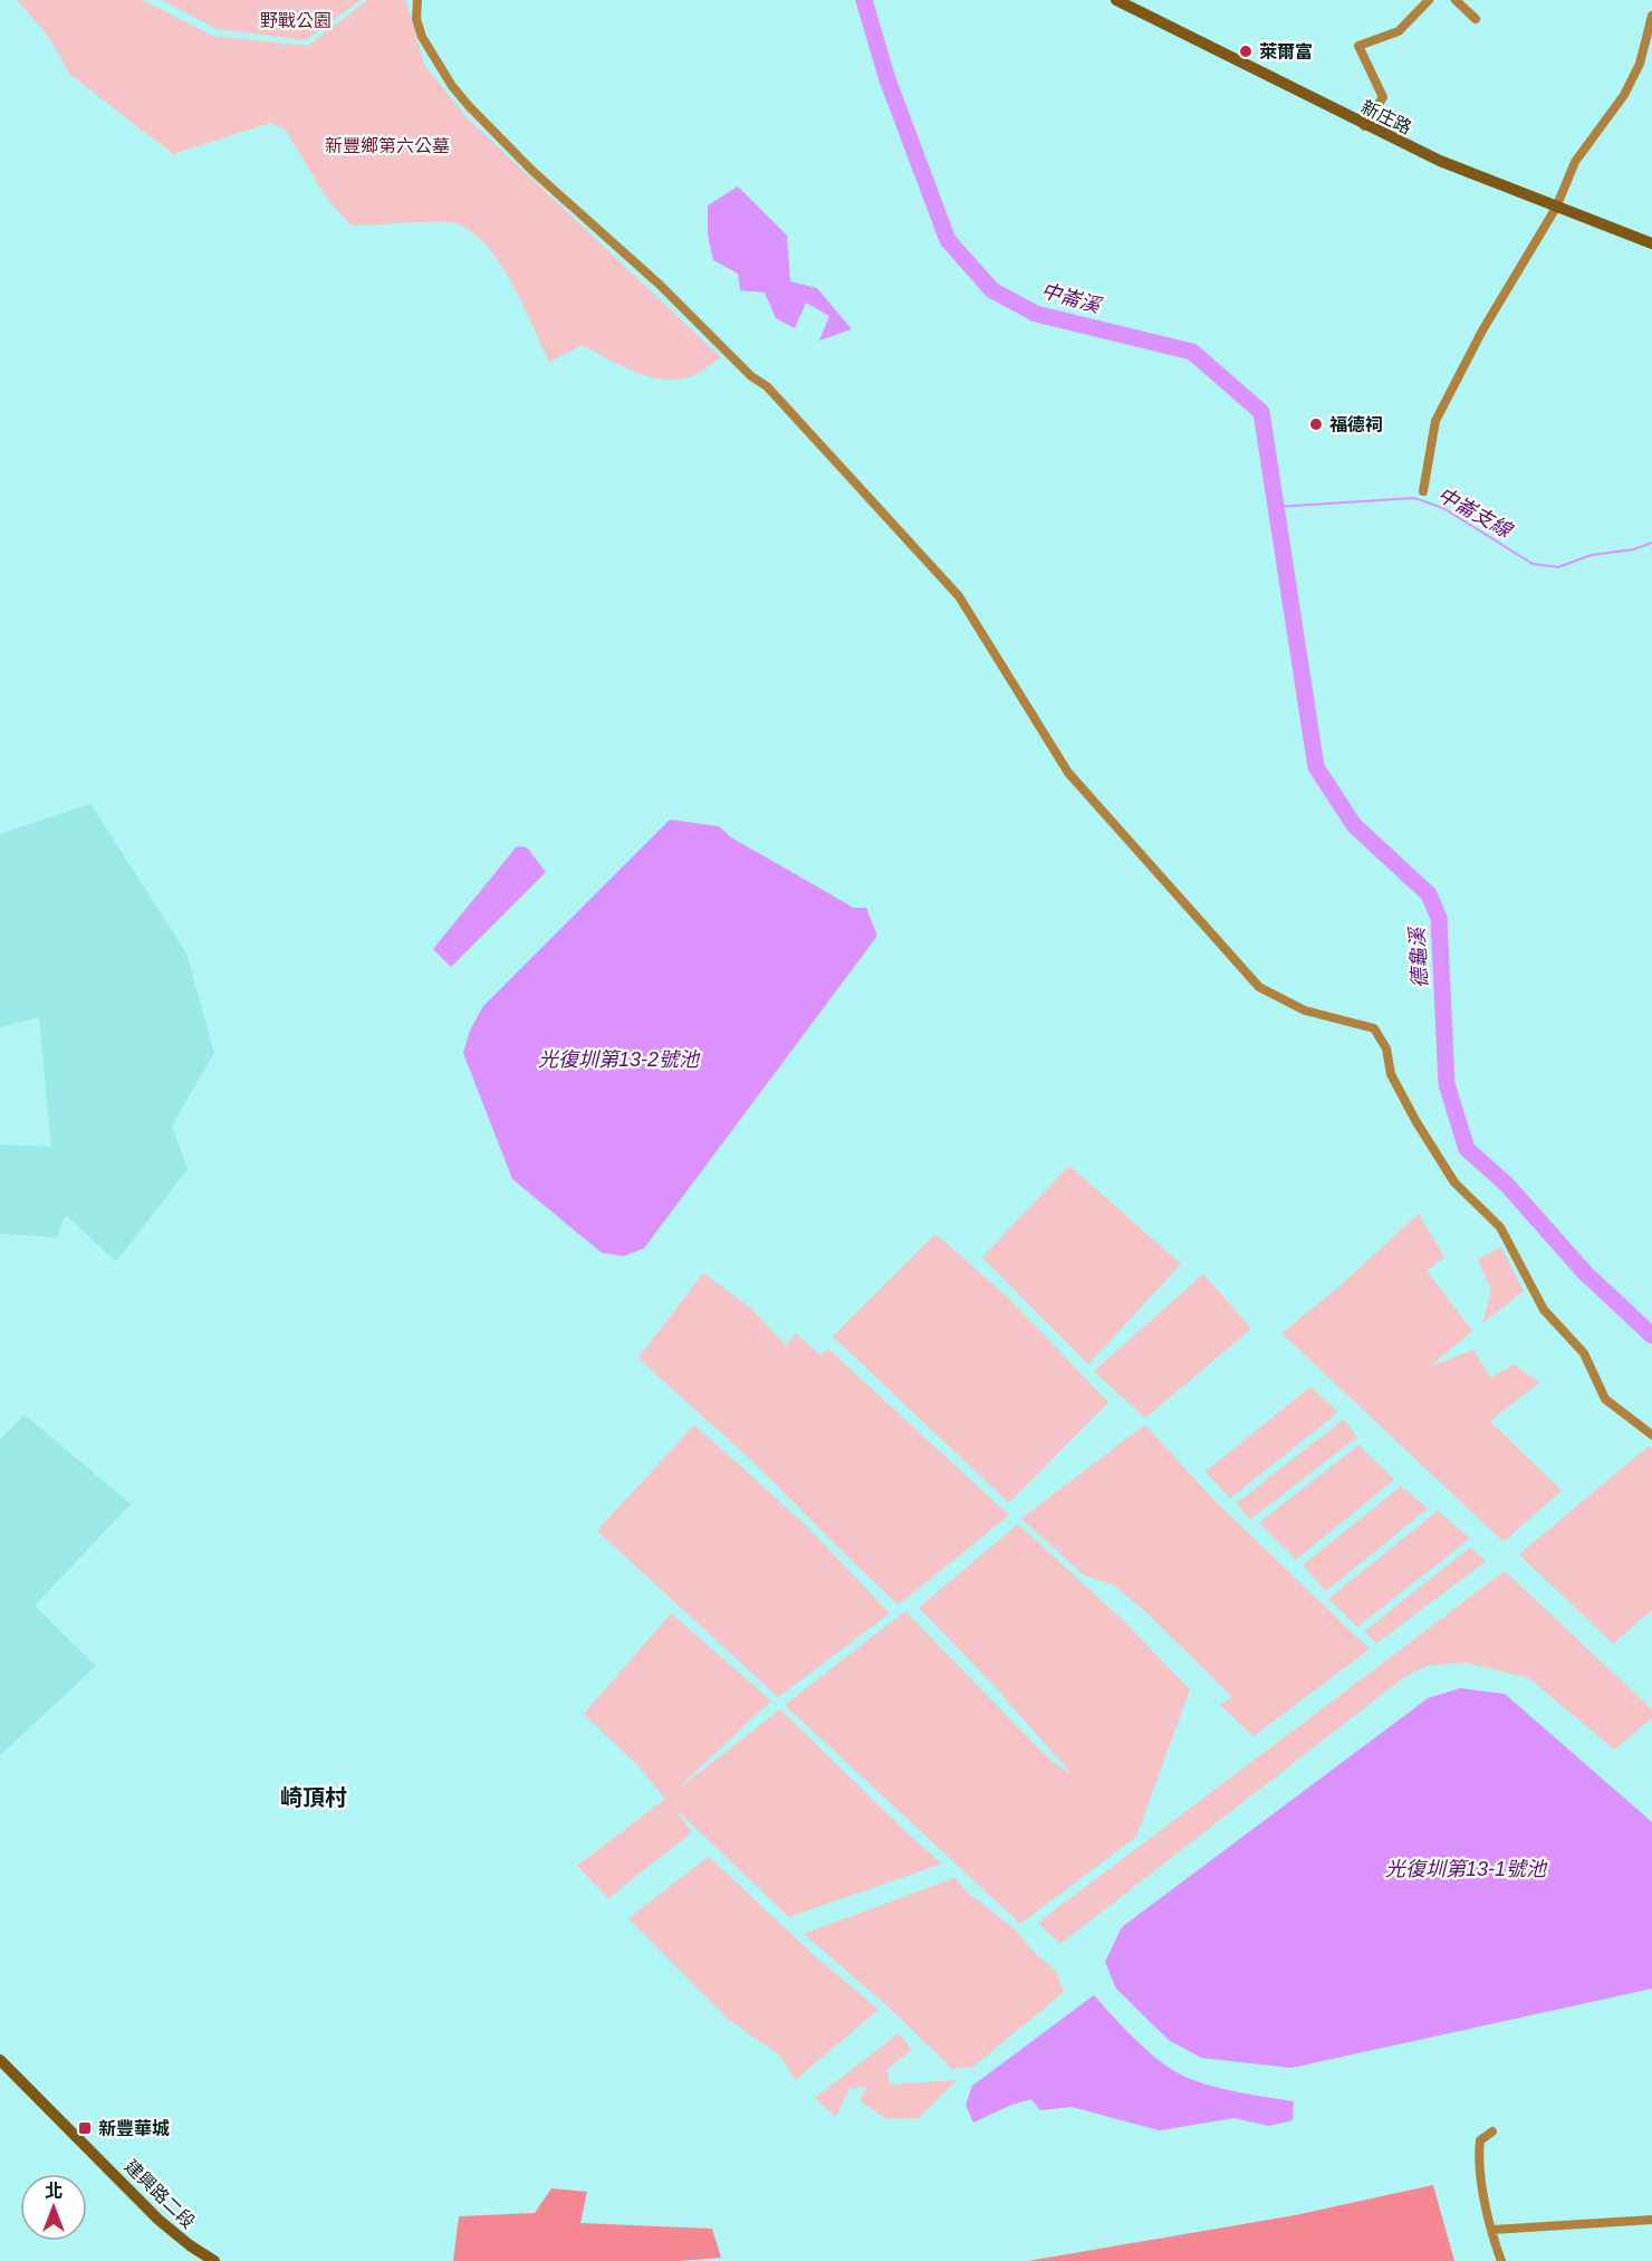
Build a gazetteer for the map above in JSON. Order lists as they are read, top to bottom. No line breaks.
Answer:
{"streets":{"street":["新庄路","建興路二段"]},"districts":["崎頂村"],"water":["中崙溪","中崙支線","德龜溪","光復圳第13-2號池","光復圳第13-1號池"],"parks":["野戰公園","新豐鄉第六公墓"],"places":{"other":["萊爾富","福德祠"],"transit":["新豐華城"]},"north":"top"}
